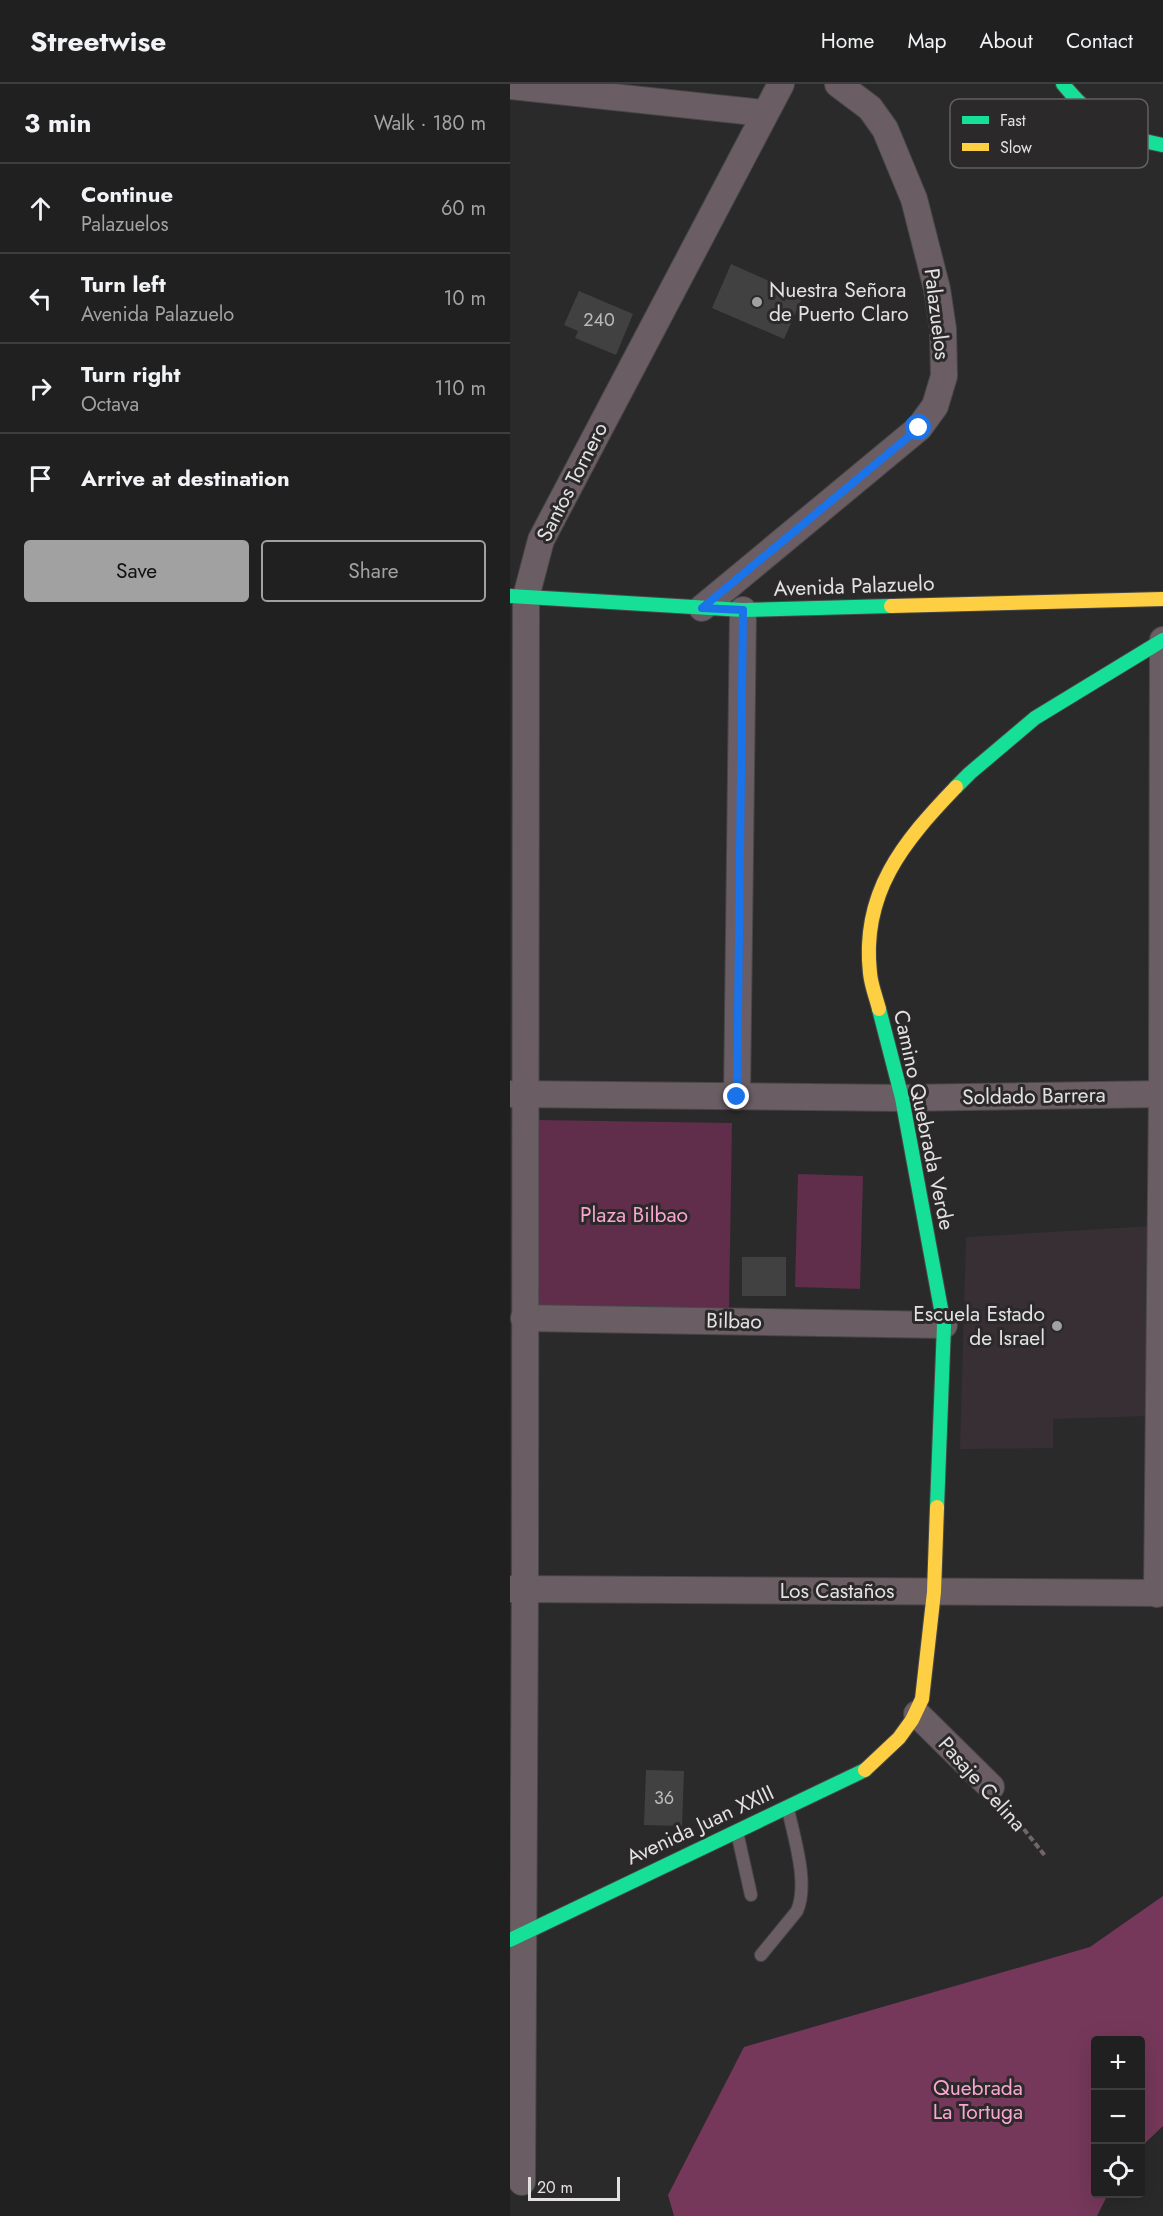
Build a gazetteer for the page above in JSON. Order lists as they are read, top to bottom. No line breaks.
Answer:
{"streets":{"street":["Palazuelos","Santos Tornero","Avenida Palazuelo","Soldado Barrera","Camino Quebrada Verde","Bilbao","Los Castaños","Pasaje Celina","Avenida Juan XXIII"]},"crossings":[["Palazuelos","Avenida Palazuelo"],["Santos Tornero","Avenida Palazuelo"],["Santos Tornero","Soldado Barrera"],["Santos Tornero","Bilbao"],["Santos Tornero","Los Castaños"],["Santos Tornero","Avenida Juan XXIII"],["Soldado Barrera","Camino Quebrada Verde"],["Camino Quebrada Verde","Bilbao"],["Camino Quebrada Verde","Los Castaños"],["Camino Quebrada Verde","Pasaje Celina"],["Camino Quebrada Verde","Avenida Juan XXIII"]],"parks":["Plaza Bilbao","Quebrada La Tortuga"],"places":["Nuestra Señora de Puerto Claro","Escuela Estado de Israel"],"house_numbers":["240","36"],"legend":["Fast","Slow"],"scale_bar":"20 m","page":{"header":"Streetwise","nav":["Home","Map","About","Contact"],"heading":["3 min","Walk · 180 m"],"list":[["Continue","Palazuelos","60 m"],["Turn left","Avenida Palazuelo","10 m"],["Turn right","Octava","110 m"],"Arrive at destination"],"buttons":["Save","Share"],"map_buttons":["+","−"],"scale":"20 m"}}
